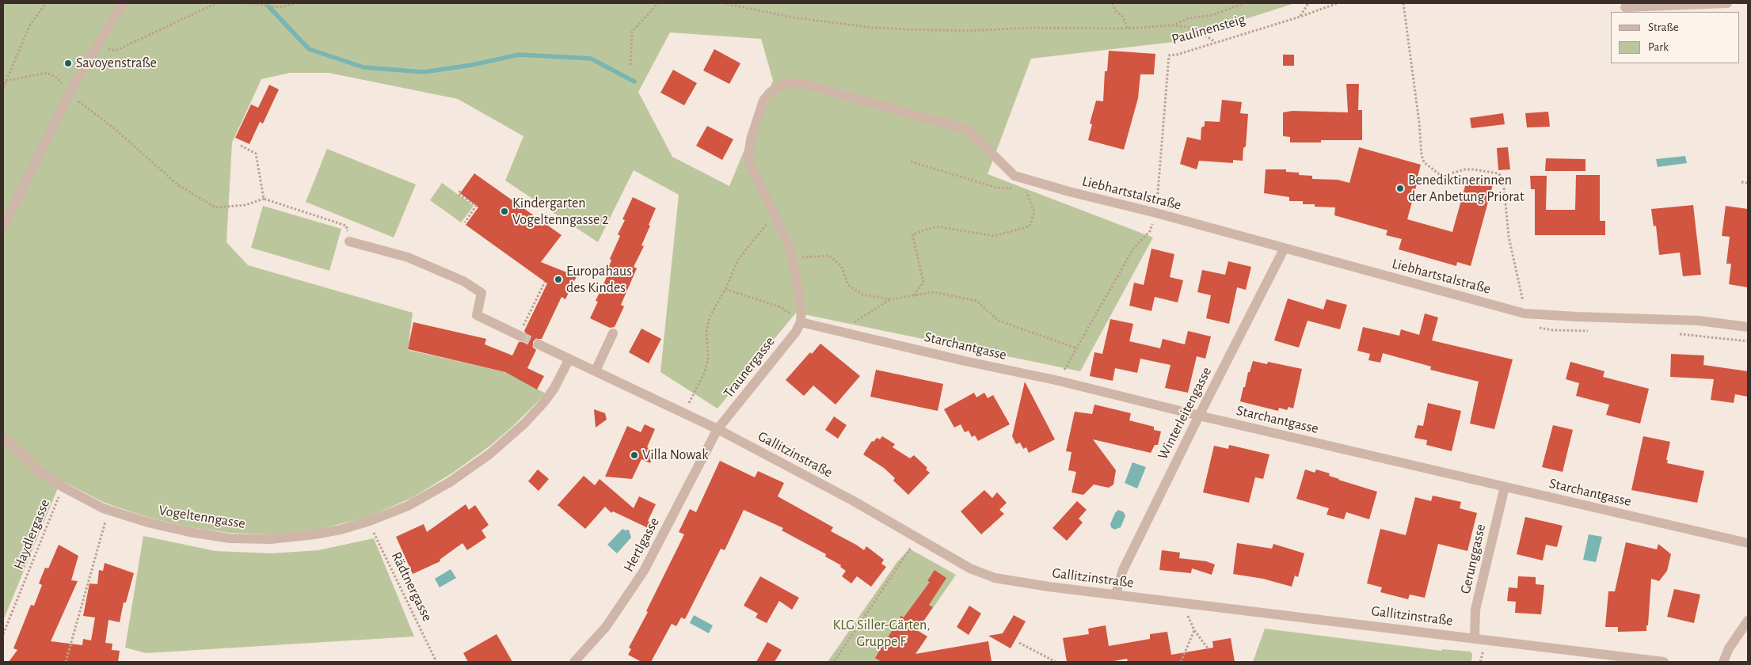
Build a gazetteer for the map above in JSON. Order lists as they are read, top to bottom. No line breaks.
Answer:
{"streets":{"street":["Liebhartstalstraße","Starchantgasse","Traunergasse","Winterleitengasse","Gallitzinstraße","Vogeltenngasse","Hertlgasse","Gerunggasse"],"path":["Paulinensteig","Haydlergasse","Rädtnergasse"]},"crossings":[["Paulinensteig","Liebhartstalstraße"],["Paulinensteig","Starchantgasse"],["Liebhartstalstraße","Starchantgasse"],["Liebhartstalstraße","Traunergasse"],["Liebhartstalstraße","Winterleitengasse"],["Starchantgasse","Traunergasse"],["Starchantgasse","Winterleitengasse"],["Starchantgasse","Gerunggasse"],["Traunergasse","Gallitzinstraße"],["Traunergasse","Hertlgasse"],["Winterleitengasse","Gallitzinstraße"],["Gallitzinstraße","Vogeltenngasse"],["Gallitzinstraße","Hertlgasse"],["Gallitzinstraße","Gerunggasse"],["Vogeltenngasse","Rädtnergasse"]],"parks":["KLG Siller-Gärten, Gruppe F"],"places":["Savoyenstraße","Benediktinerinnen der Anbetung Priorat","Kindergarten Vogeltenngasse 2","Europahaus des Kindes","Villa Nowak"],"legend":["Straße","Park"]}
